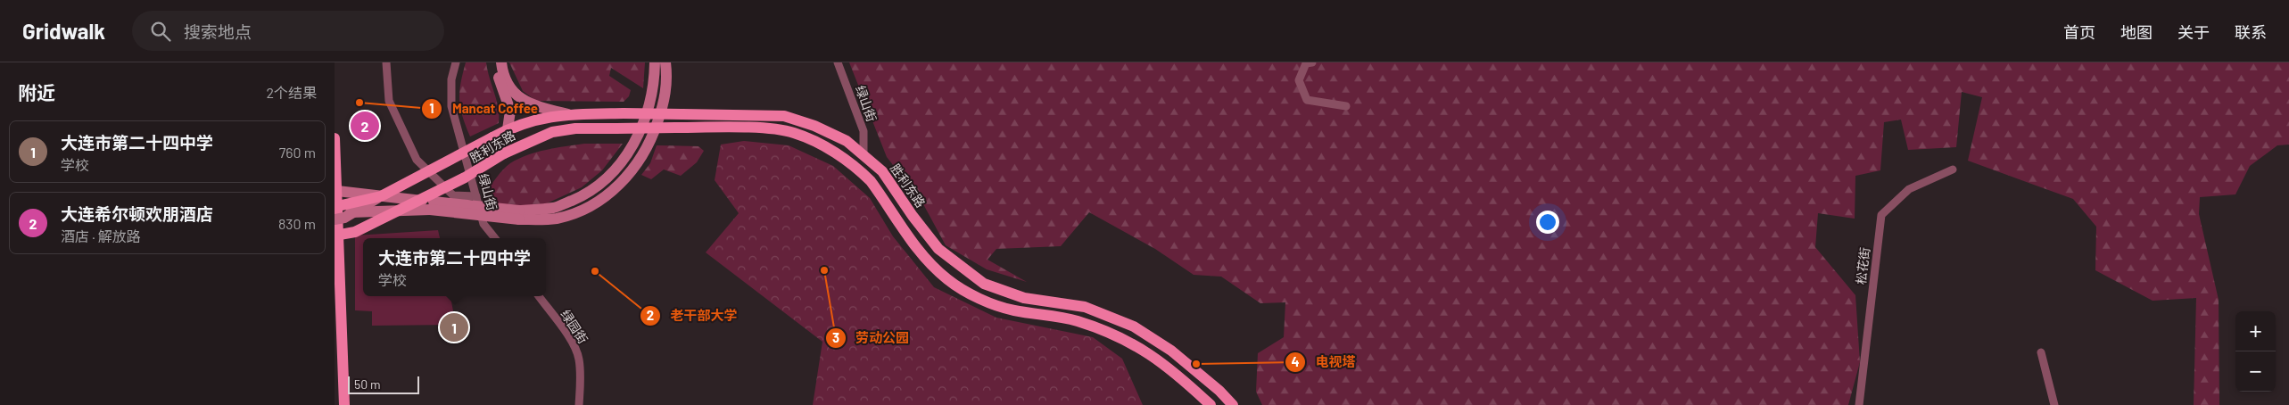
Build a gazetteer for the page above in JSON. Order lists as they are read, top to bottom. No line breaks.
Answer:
{"streets":{"main road":["胜利东路"],"street":["绿山街","松花街","绿园街"]},"crossings":[["绿山街","胜利东路"]],"places":["Mancat Coffee","劳动公园","老干部大学","电视塔"],"scale_bar":"50 m","page":{"header":"Gridwalk","search":"搜索地点","nav":["首页","地图","关于","联系"],"heading":["附近","2个结果"],"pins":["2","1"],"list":[{"mark":"1","name":"大连市第二十四中学","note":"学校","value":"760 m"},{"mark":"2","name":"大连希尔顿欢朋酒店","note":"酒店 · 解放路","value":"830 m"}],"popup":["大连市第二十四中学","学校"],"map_buttons":["+","−"],"scale":"50 m"}}
